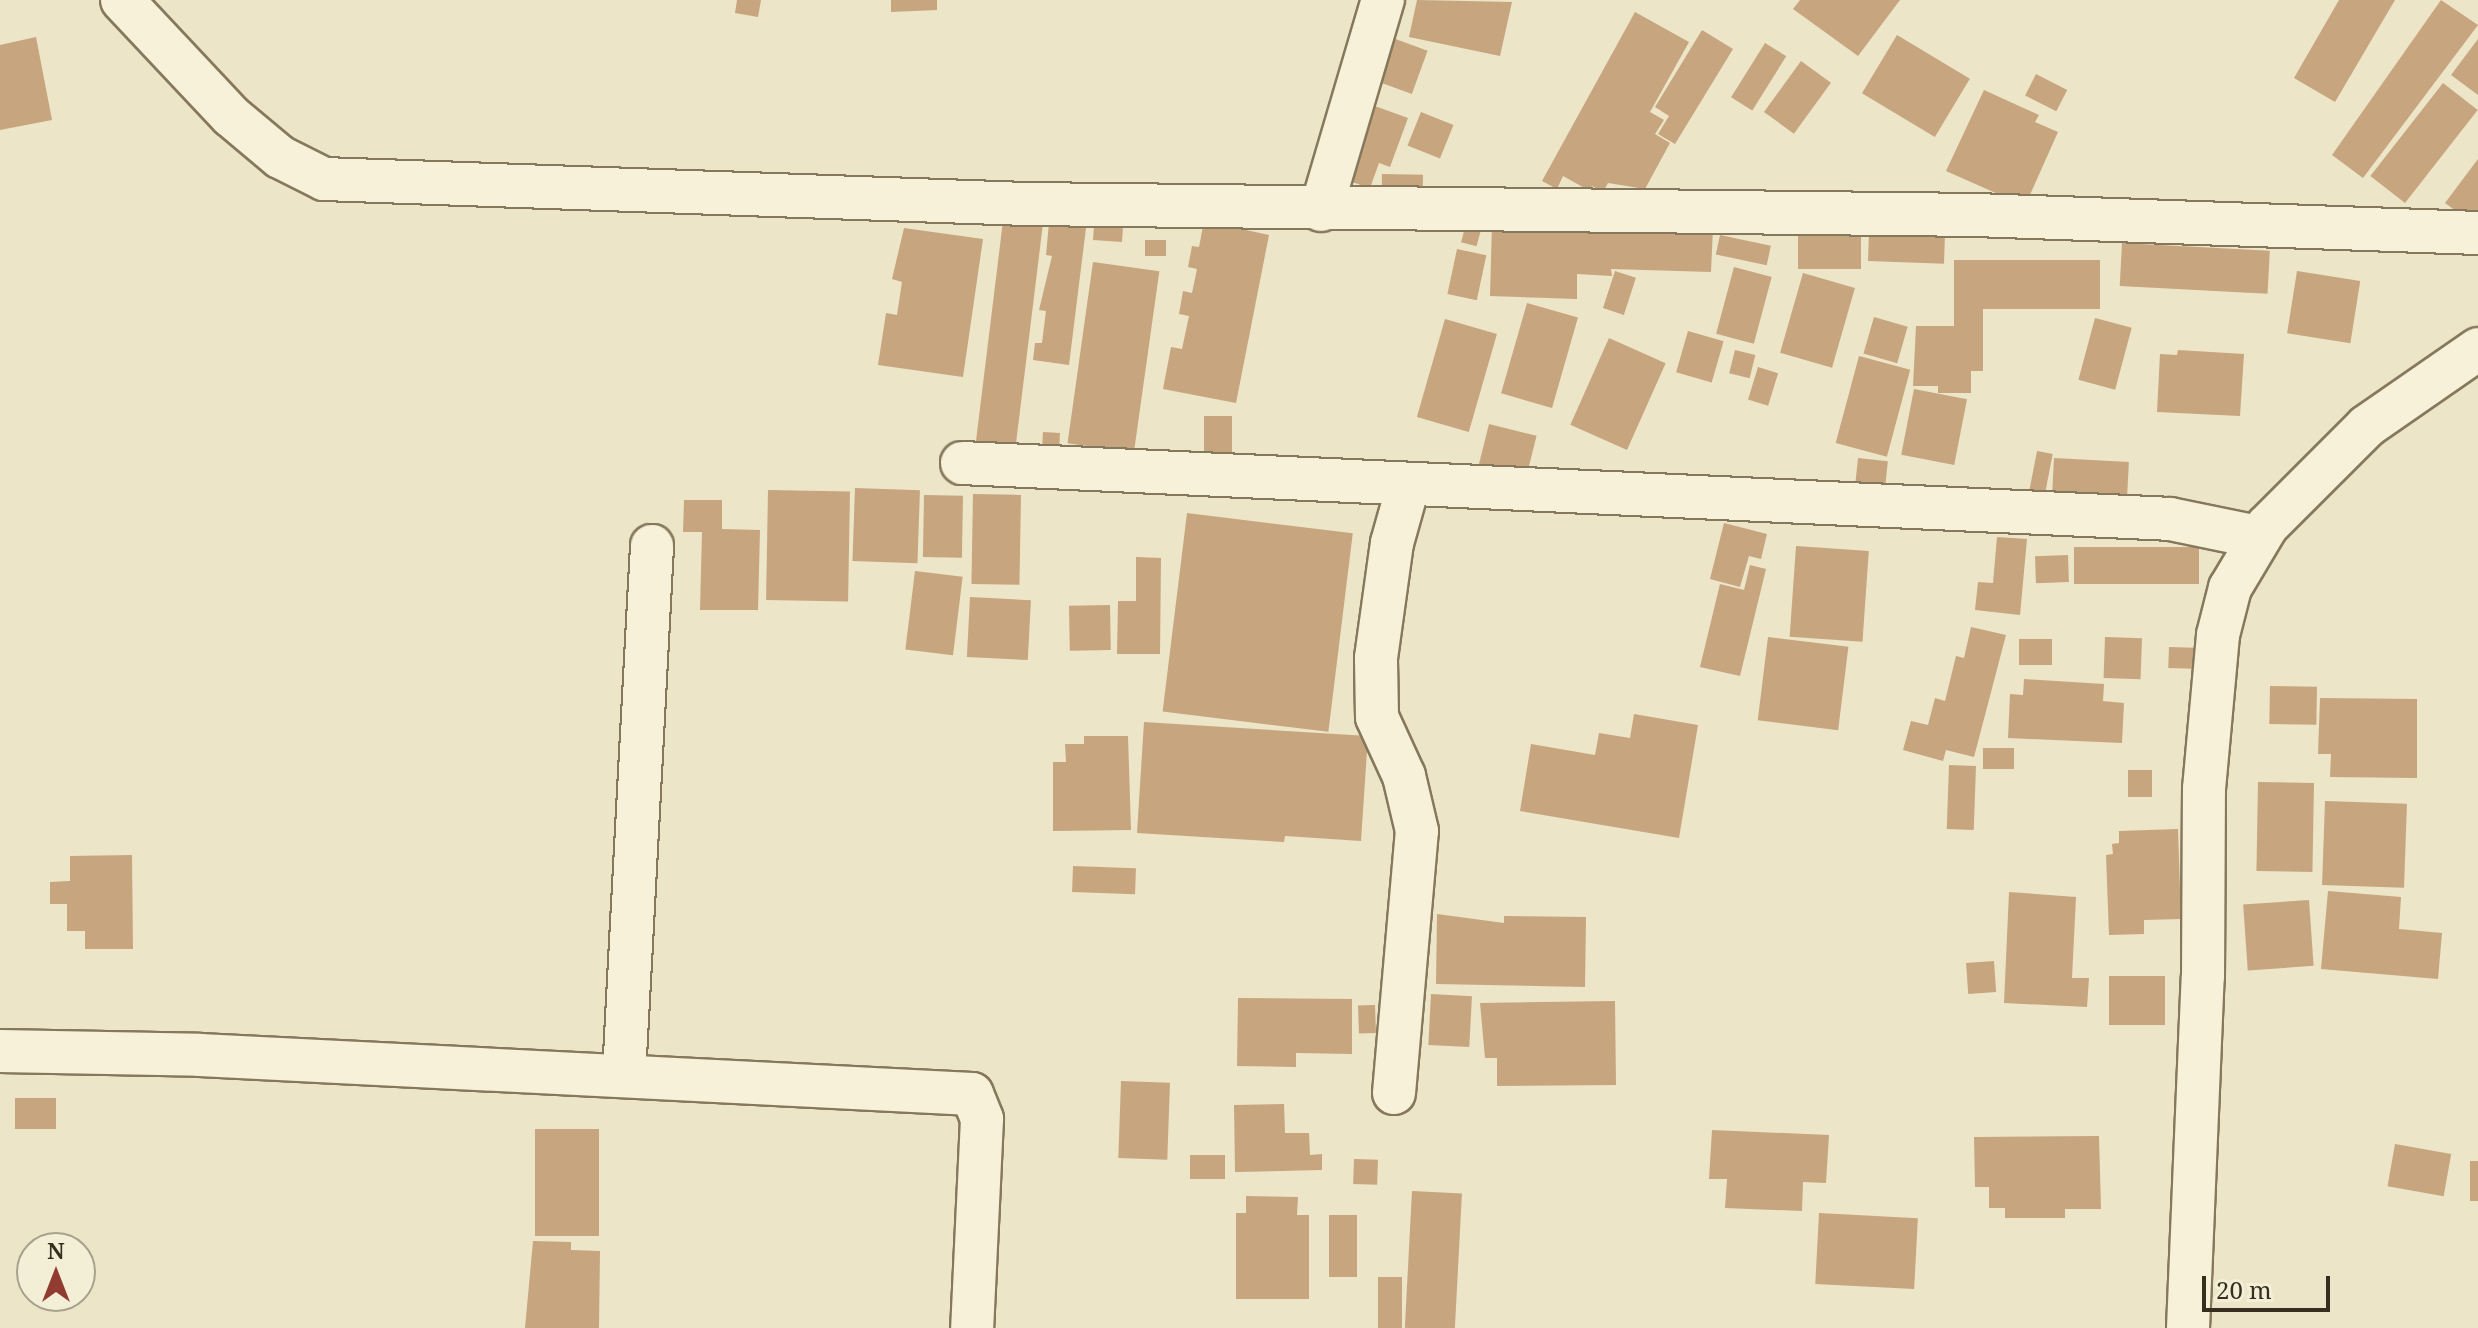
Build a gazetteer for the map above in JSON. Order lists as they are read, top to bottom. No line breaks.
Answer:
{"scale_bar":"20 m","north":"top"}
